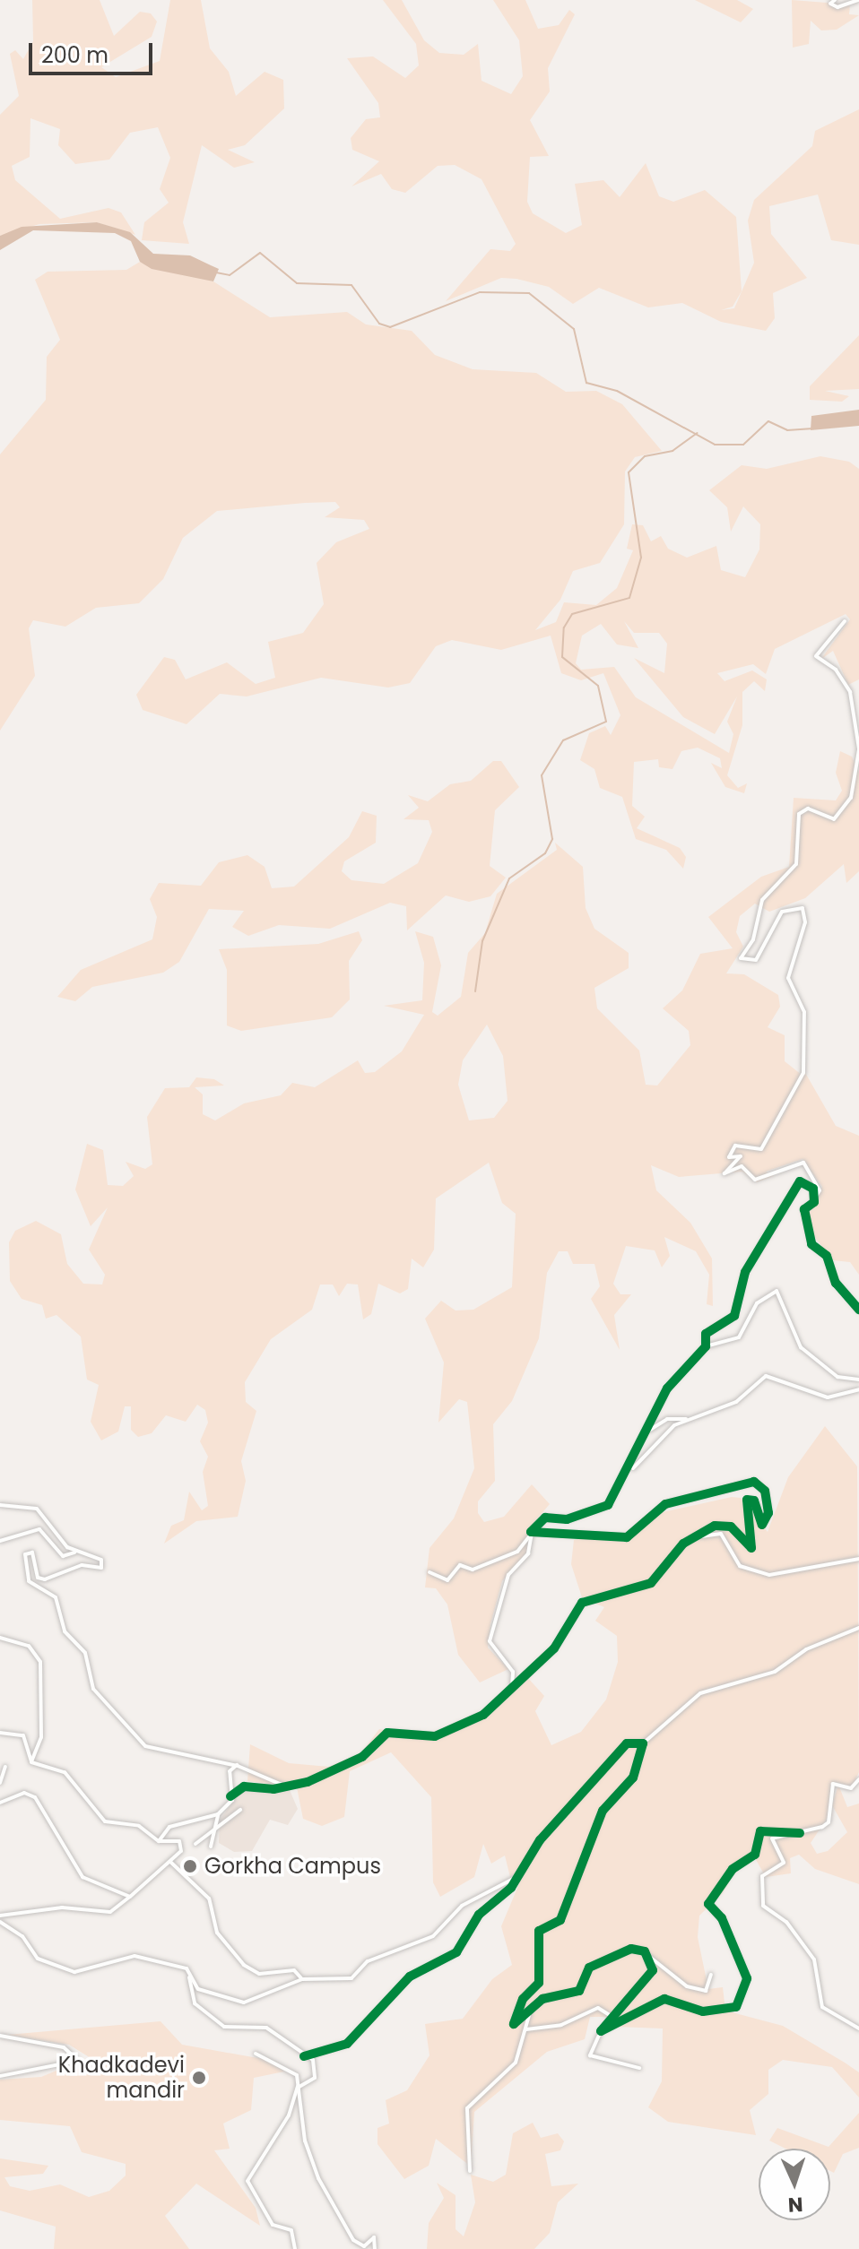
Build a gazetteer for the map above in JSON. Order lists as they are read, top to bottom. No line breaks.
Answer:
{"places":["Gorkha Campus","Khadkadevi mandir"],"scale_bar":"200 m","north":"bottom"}
